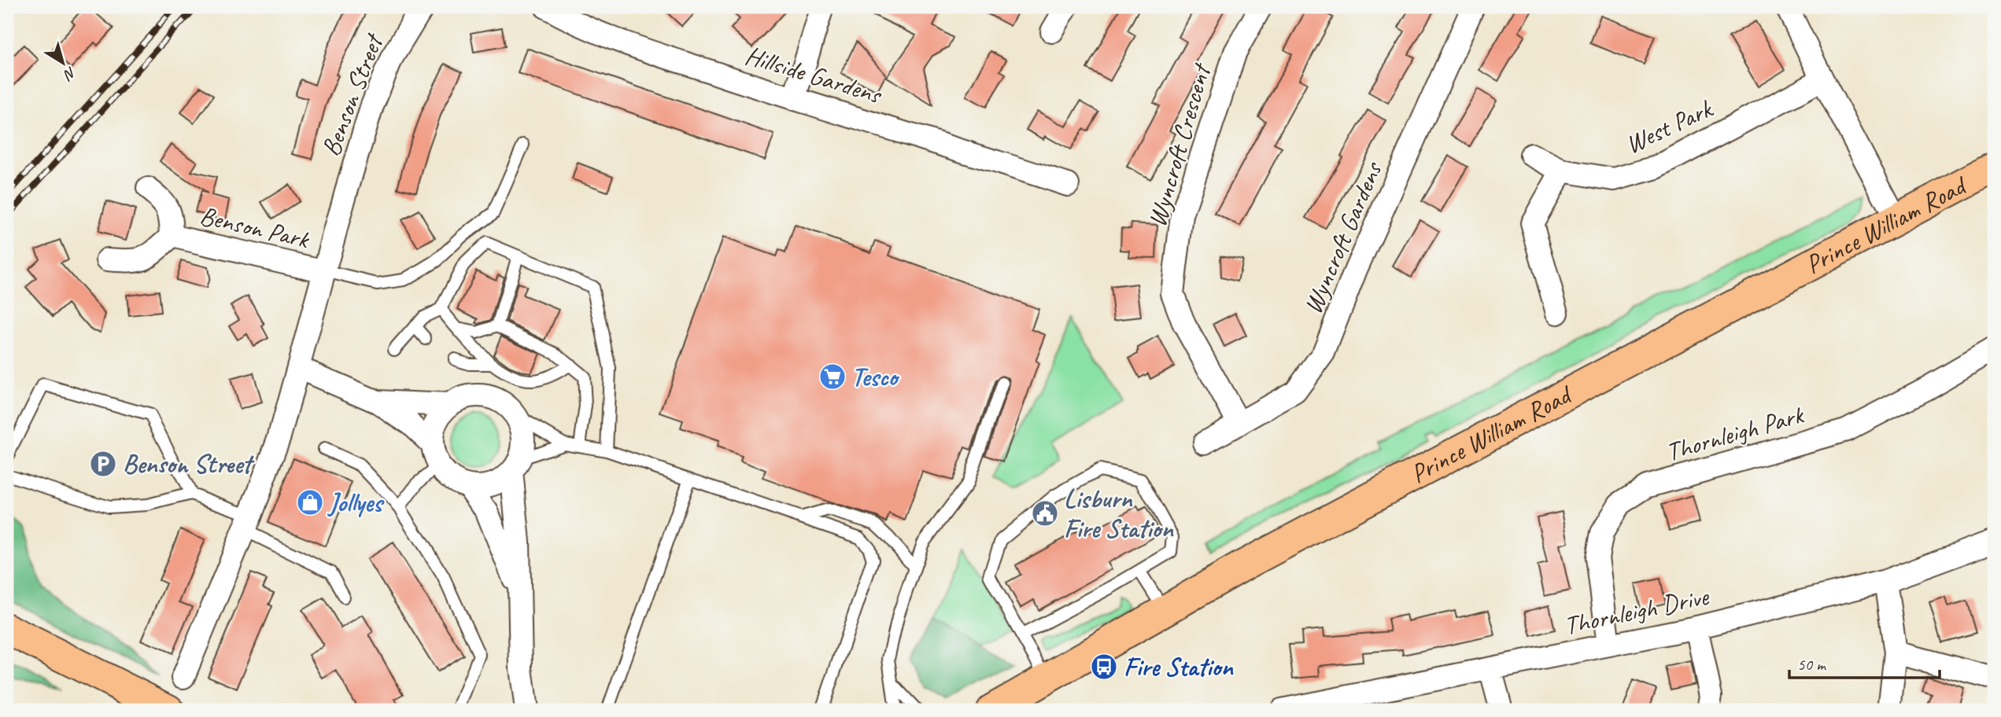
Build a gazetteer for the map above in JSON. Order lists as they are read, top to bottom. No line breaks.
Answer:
{"streets":{"main road":["Prince William Road"],"street":["Hillside Gardens","Benson Street","West Park","Wyncroft Crescent","Benson Park","Wyncroft Gardens","Thornleigh Park","Thornleigh Drive"]},"crossings":[["Benson Street","Benson Park"],["Wyncroft Crescent","Wyncroft Gardens"],["Thornleigh Park","Thornleigh Drive"]],"places":{"supermarket":["Tesco"],"parking":["Benson Street"],"shop":["Jollyes"],"public building":["Lisburn Fire Station"],"bus stop":["Fire Station"]},"scale_bar":"50 m","north":"bottom right"}
